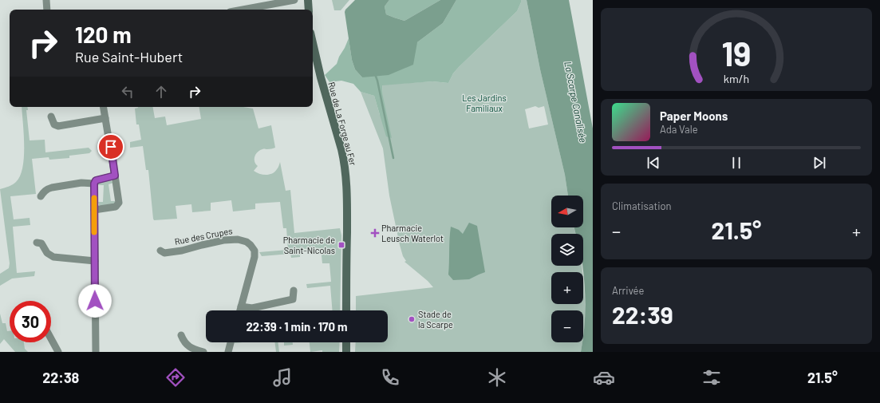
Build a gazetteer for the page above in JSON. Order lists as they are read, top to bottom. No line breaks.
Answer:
{"streets":{"main road":["Rue de La Forge au Fer"],"street":["Rue des Crupes"]},"water":["La Scarpe Canalisée"],"parks":["Les Jardins Familiaux"],"places":{"health":["Pharmacie Leusch Waterlot"],"transit":["Pharmacie de Saint-Nicolas"],"other":["Stade de la Scarpe"]},"north":"left","page":{"turn":["120 m","Rue Saint-Hubert"],"song":["Paper Moons","Ada Vale"],"tile":["Climatisation",["Arrivée","22:39"]],"map_buttons":["+","−"],"heat":["−","21.5°","+"],"limit":"30","trip":"22:39 · 1 min · 170 m","tabs":["22:38","21.5°"],"gauge":["19","km/h"]}}
